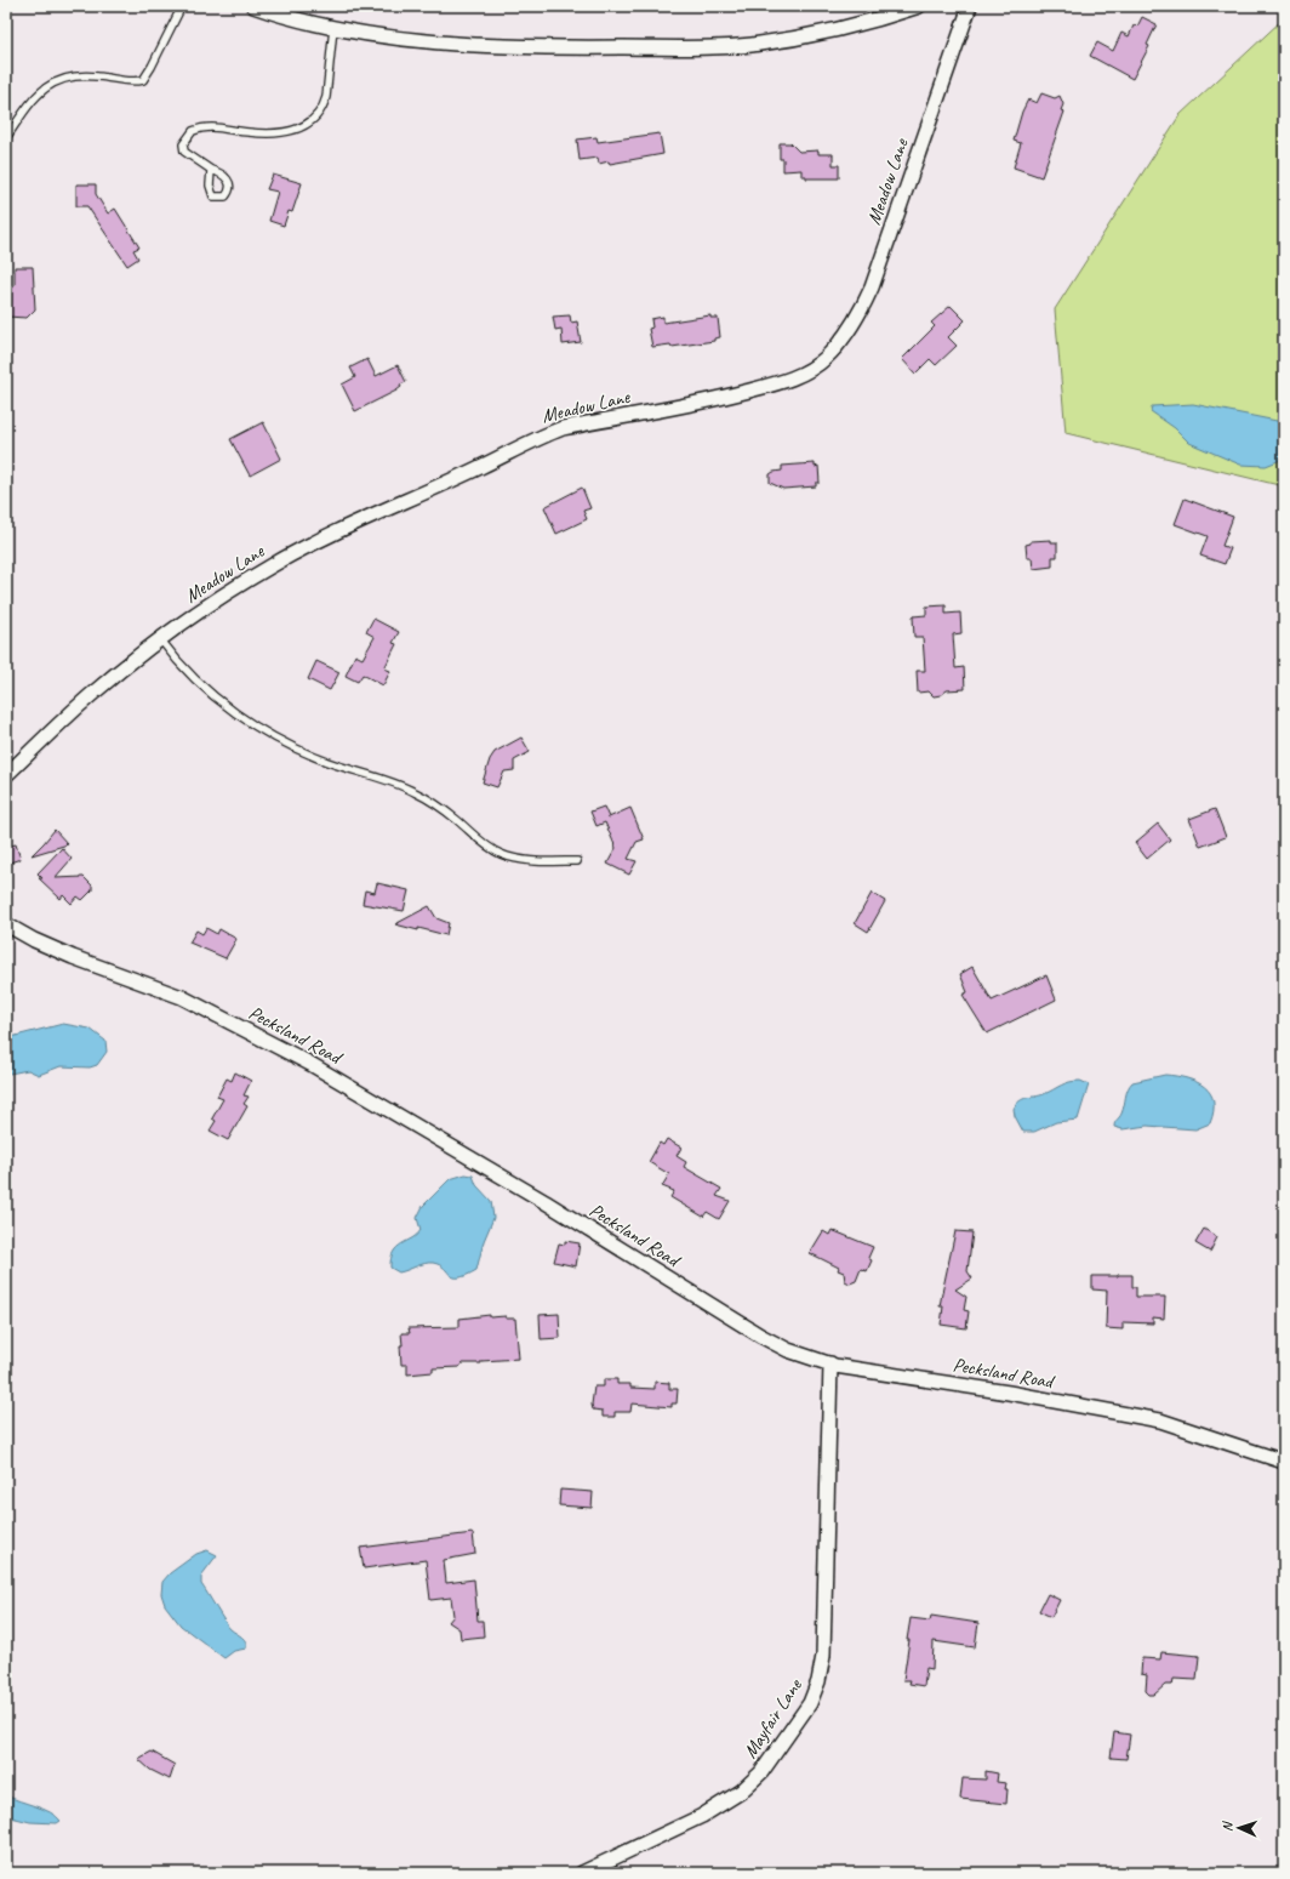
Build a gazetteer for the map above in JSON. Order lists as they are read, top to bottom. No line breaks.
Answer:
{"streets":{"street":["Meadow Lane","Pecksland Road","Mayfair Lane"]},"crossings":[["Pecksland Road","Mayfair Lane"]],"north":"left"}
